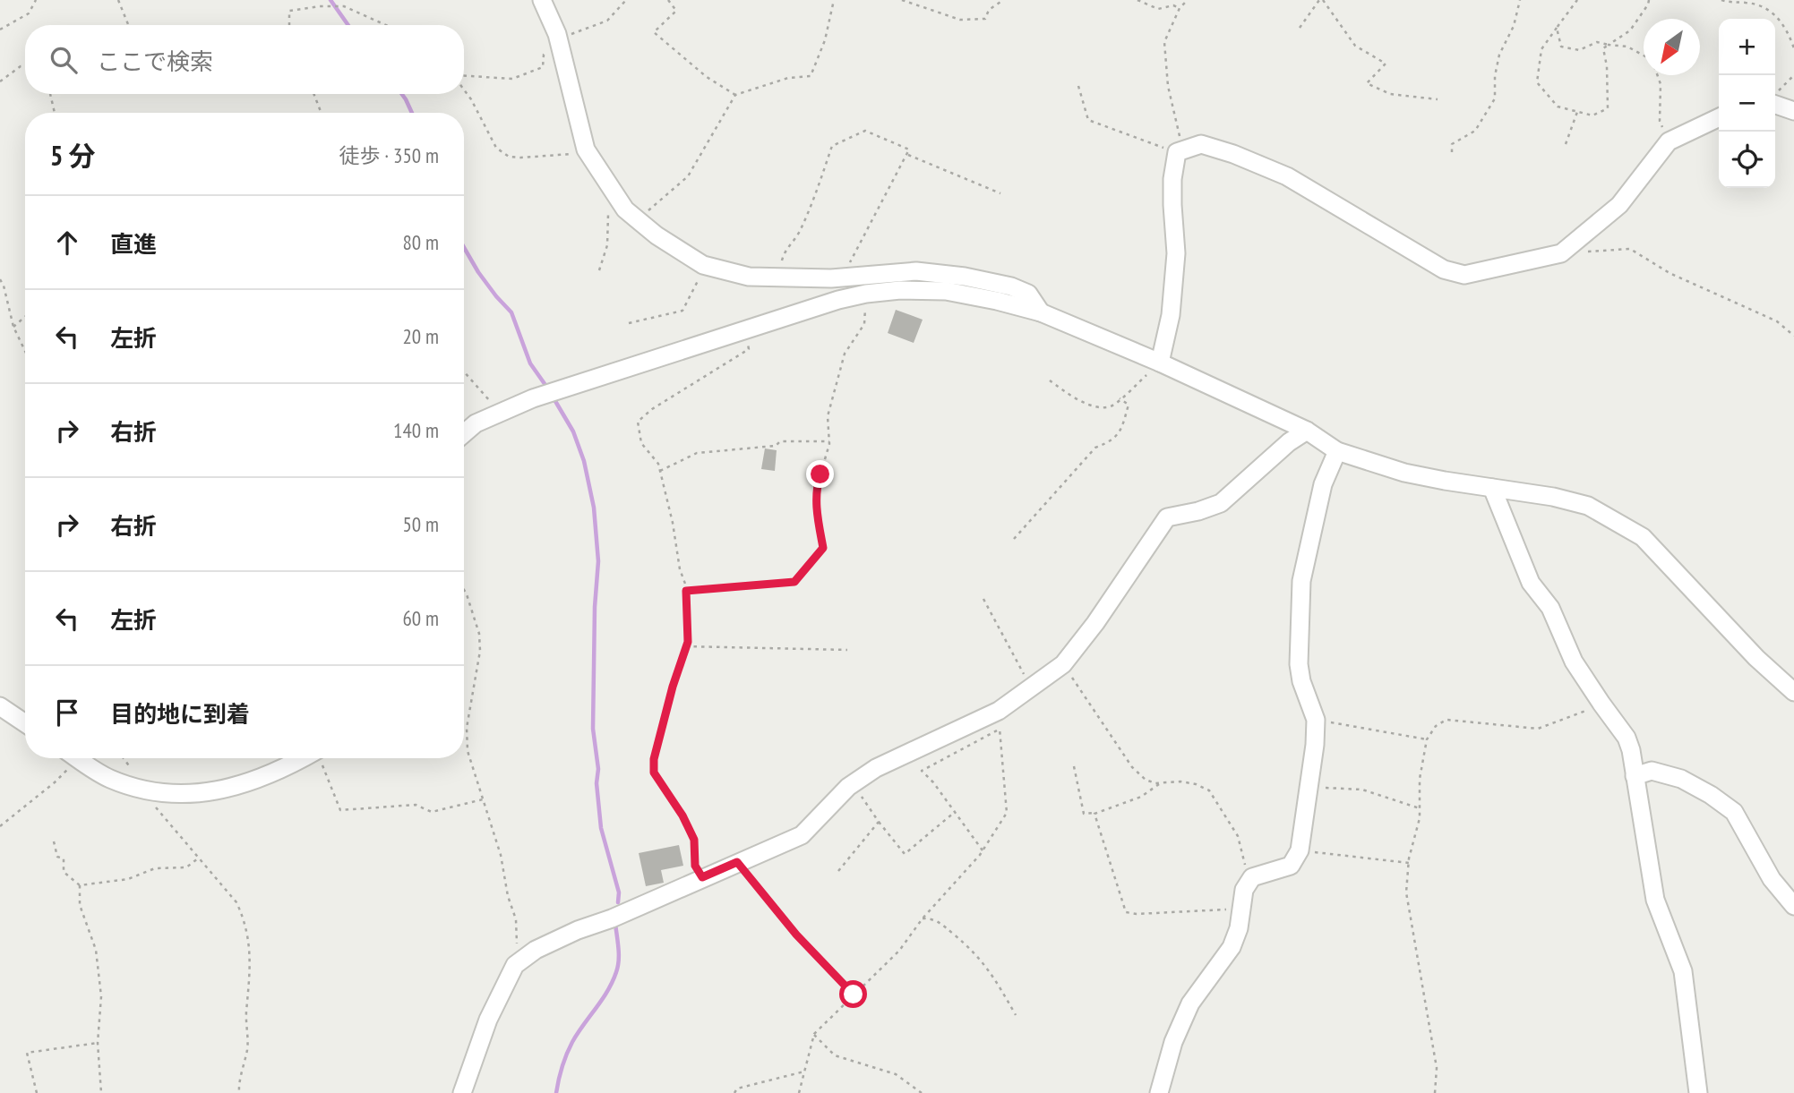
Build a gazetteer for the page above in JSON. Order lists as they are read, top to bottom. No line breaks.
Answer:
{"north":"bottom left","page":{"map_buttons":["+","−"],"search":"ここで検索","heading":["5 分","徒歩 · 350 m"],"list":[["直進","80 m"],["左折","20 m"],["右折","140 m"],["右折","50 m"],["左折","60 m"],"目的地に到着"]}}
